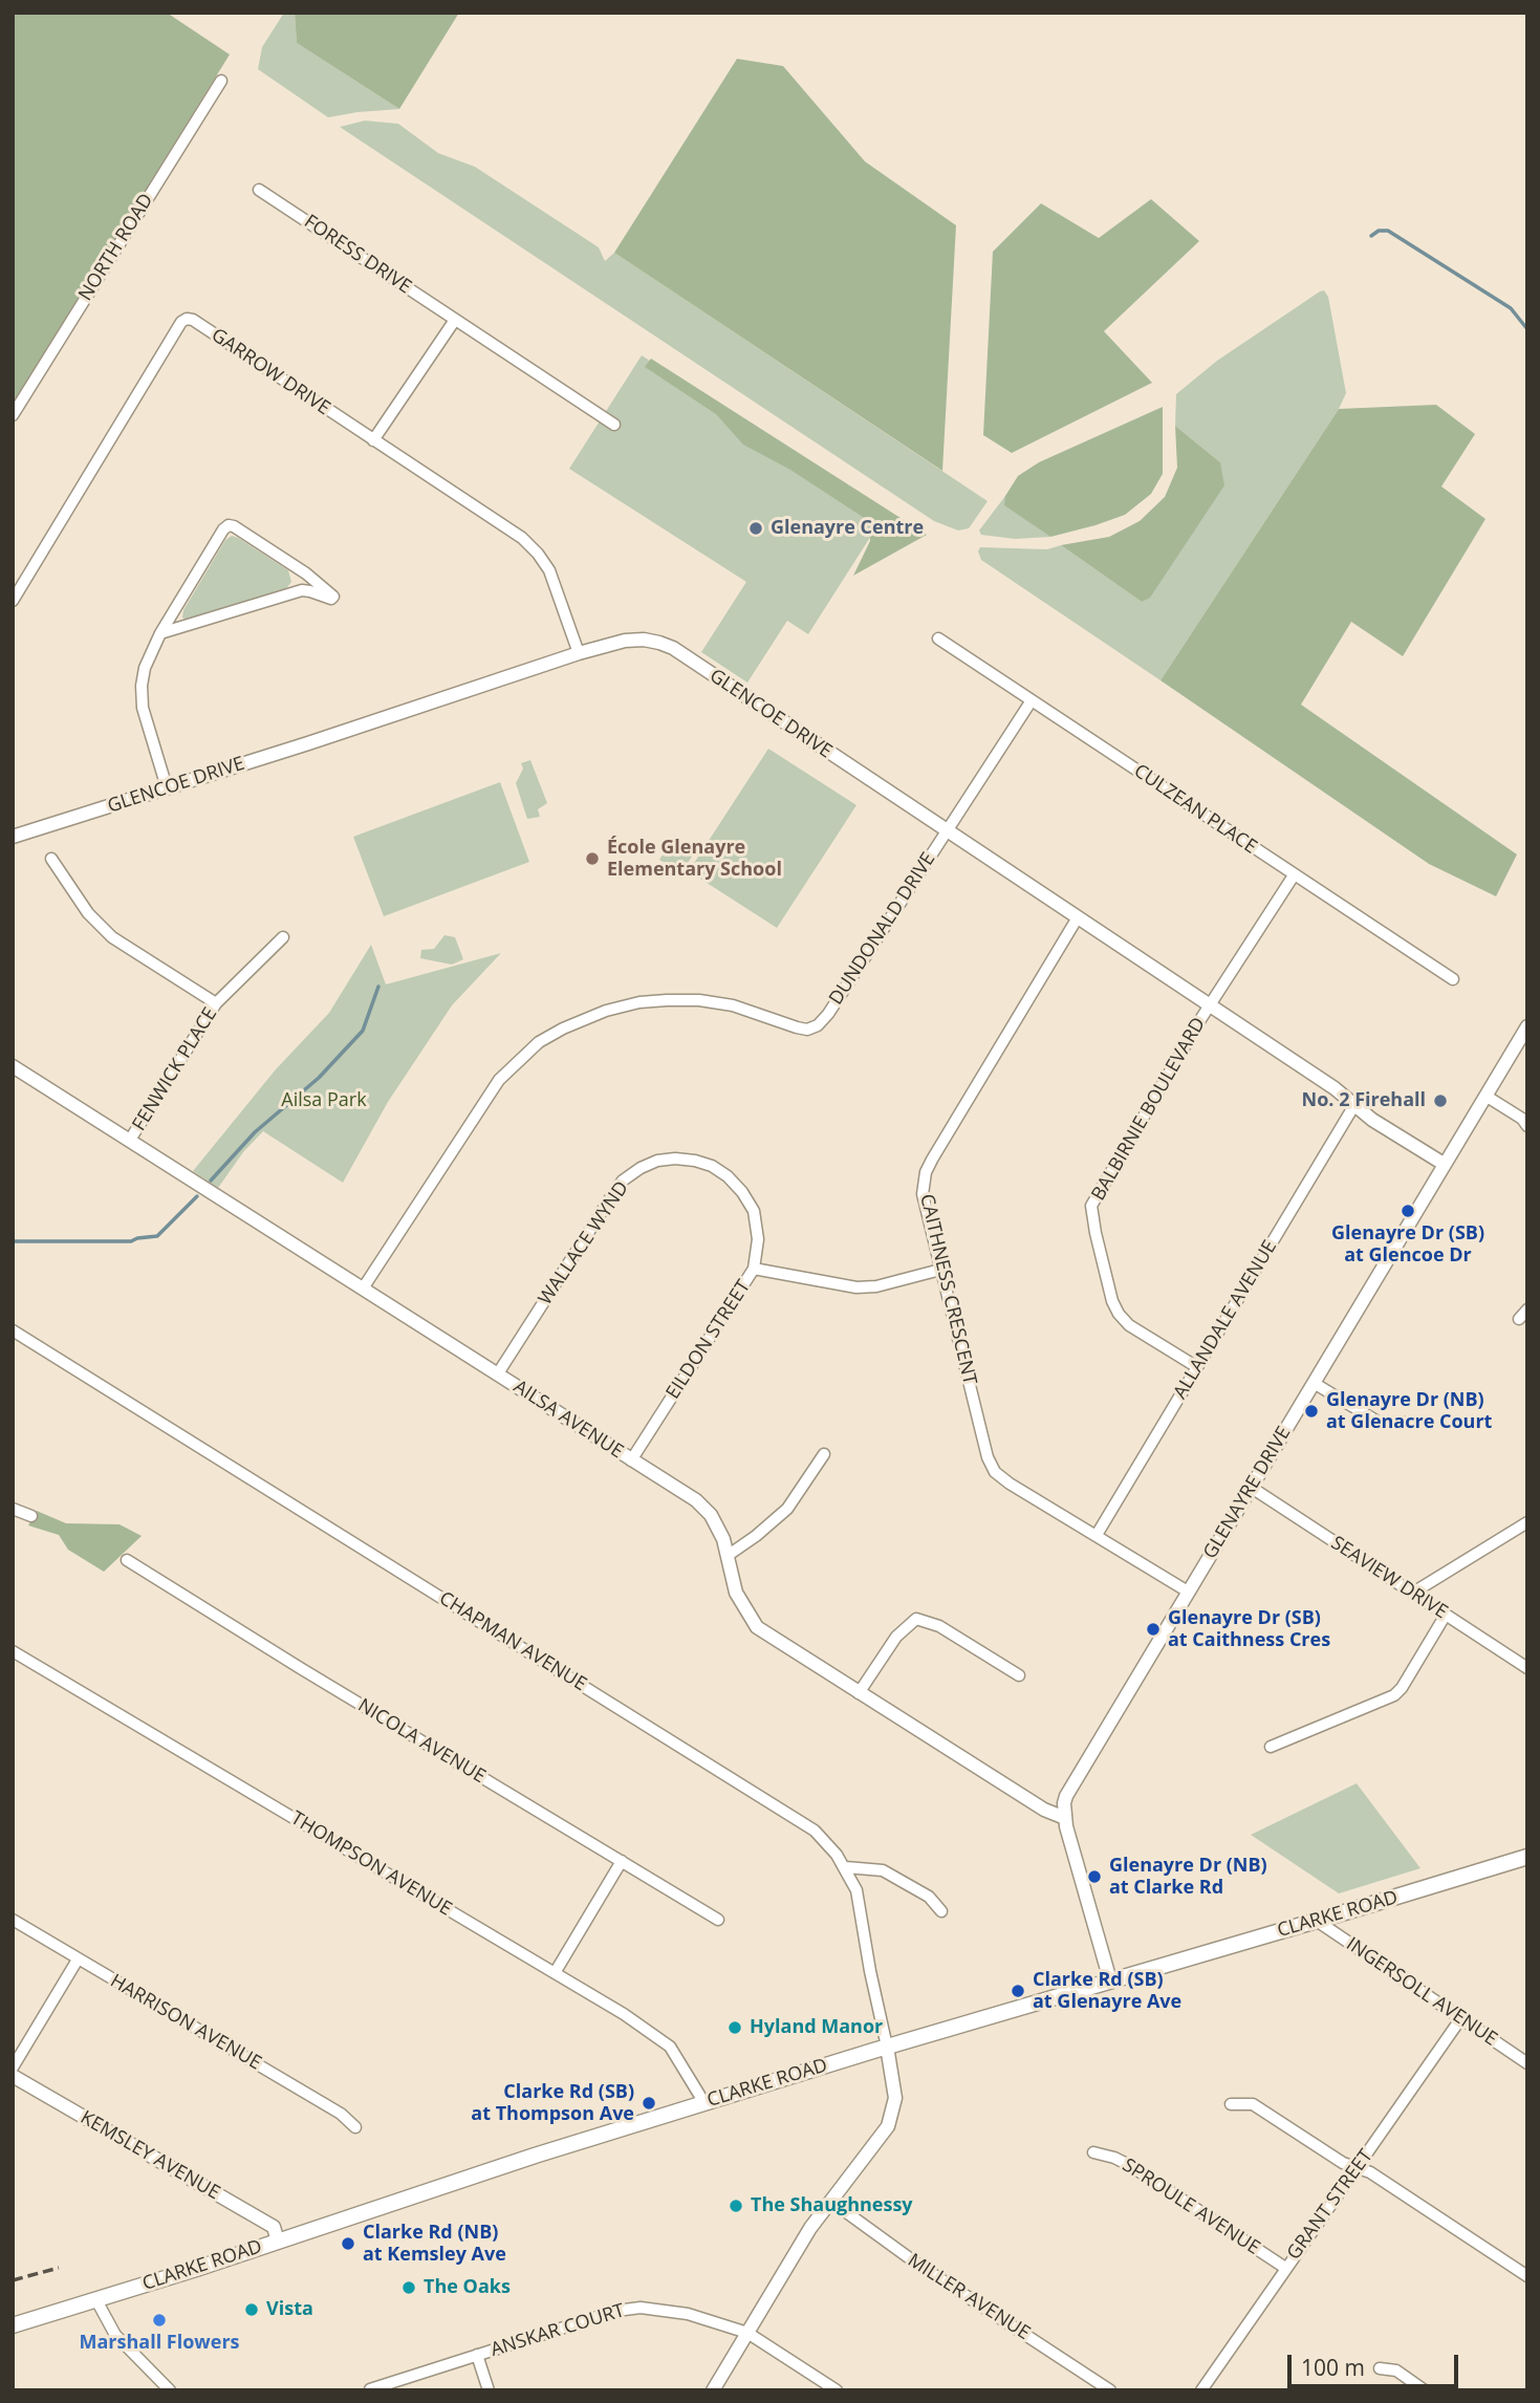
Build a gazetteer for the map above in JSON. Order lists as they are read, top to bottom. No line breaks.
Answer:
{"streets":{"main road":["CLARKE ROAD"],"street":["NORTH ROAD","FORESS DRIVE","GARROW DRIVE","GLENCOE DRIVE","CULZEAN PLACE","DUNDONALD DRIVE","FENWICK PLACE","BALBIRNIE BOULEVARD","WALLACE WYND","CAITHNESS CRESCENT","ALLANDALE AVENUE","EILDON STREET","AILSA AVENUE","GLENAYRE DRIVE","SEAVIEW DRIVE","CHAPMAN AVENUE","NICOLA AVENUE","THOMPSON AVENUE","INGERSOLL AVENUE","HARRISON AVENUE","KEMSLEY AVENUE","GRANT STREET","SPROULE AVENUE","MILLER AVENUE","ANSKAR COURT"]},"crossings":[["GARROW DRIVE","GLENCOE DRIVE"],["GLENCOE DRIVE","DUNDONALD DRIVE"],["GLENCOE DRIVE","BALBIRNIE BOULEVARD"],["GLENCOE DRIVE","CAITHNESS CRESCENT"],["GLENCOE DRIVE","ALLANDALE AVENUE"],["GLENCOE DRIVE","GLENAYRE DRIVE"],["CULZEAN PLACE","DUNDONALD DRIVE"],["CULZEAN PLACE","BALBIRNIE BOULEVARD"],["DUNDONALD DRIVE","AILSA AVENUE"],["FENWICK PLACE","AILSA AVENUE"],["BALBIRNIE BOULEVARD","ALLANDALE AVENUE"],["WALLACE WYND","EILDON STREET"],["WALLACE WYND","AILSA AVENUE"],["CAITHNESS CRESCENT","ALLANDALE AVENUE"],["CAITHNESS CRESCENT","EILDON STREET"],["CAITHNESS CRESCENT","GLENAYRE DRIVE"],["EILDON STREET","AILSA AVENUE"],["AILSA AVENUE","GLENAYRE DRIVE"],["GLENAYRE DRIVE","SEAVIEW DRIVE"],["GLENAYRE DRIVE","CLARKE ROAD"],["CHAPMAN AVENUE","CLARKE ROAD"],["THOMPSON AVENUE","CLARKE ROAD"],["CLARKE ROAD","INGERSOLL AVENUE"],["CLARKE ROAD","KEMSLEY AVENUE"],["INGERSOLL AVENUE","GRANT STREET"],["GRANT STREET","SPROULE AVENUE"]],"parks":["Ailsa Park"],"places":["Glenayre Centre","École Glenayre Elementary School","No. 2 Firehall","Glenayre Dr (SB) at Glencoe Dr","Glenayre Dr (NB) at Glenacre Court","Glenayre Dr (SB) at Caithness Cres","Glenayre Dr (NB) at Clarke Rd","Clarke Rd (SB) at Glenayre Ave","Hyland Manor","Clarke Rd (SB) at Thompson Ave","The Shaughnessy","Clarke Rd (NB) at Kemsley Ave","The Oaks","Vista","Marshall Flowers"],"scale_bar":"100 m"}
